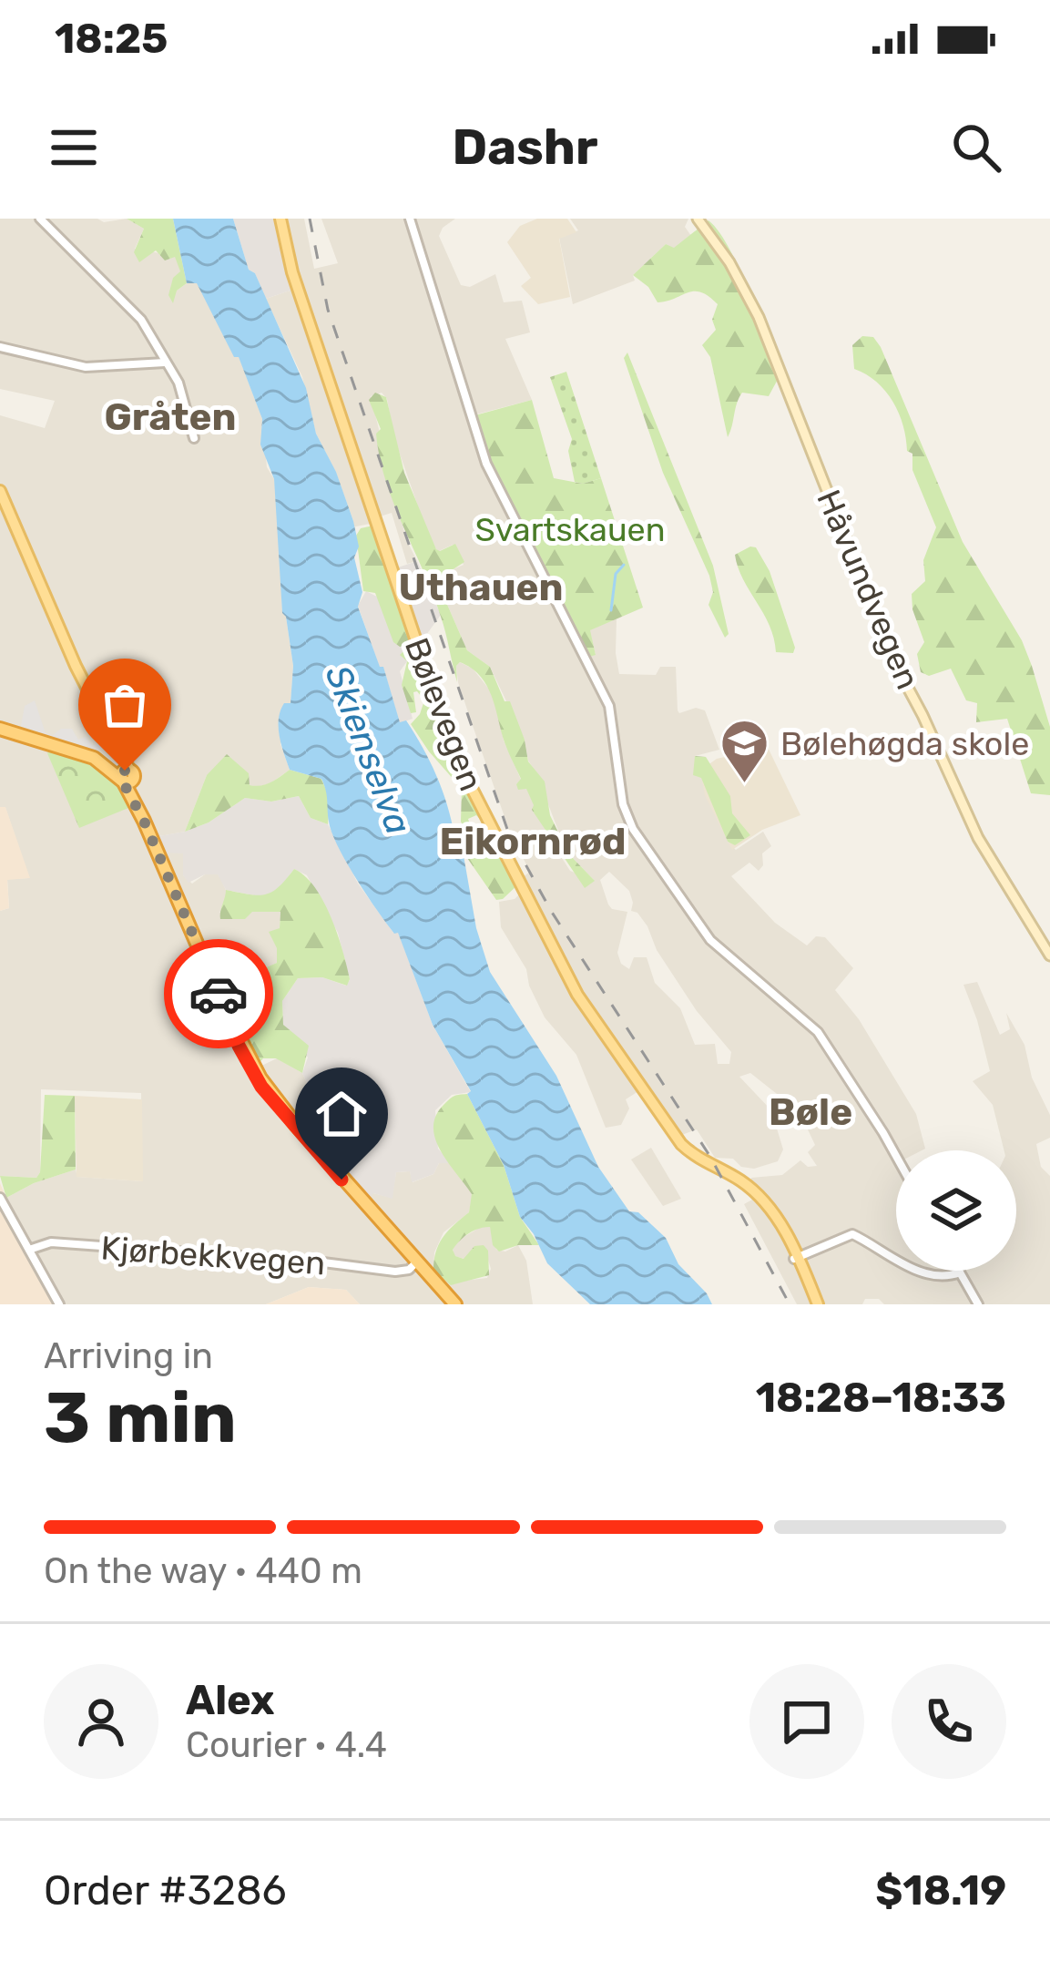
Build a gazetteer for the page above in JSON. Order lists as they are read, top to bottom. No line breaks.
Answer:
{"streets":{"main road":["Håvundvegen","Bølevegen"],"street":["Kjørbekkvegen"]},"districts":["Gråten","Uthauen","Eikornrød","Bøle"],"water":["Skienselva"],"parks":["Svartskauen"],"places":{"school or university":["Bølehøgda skole"]},"page":{"status":"18:25","header":"Dashr","heading":["3 min","Arriving in","18:28–18:33"],"panel":["Alex","Courier · 4.4","Order #3286","$18.19"],"bar":"On the way · 440 m"}}
